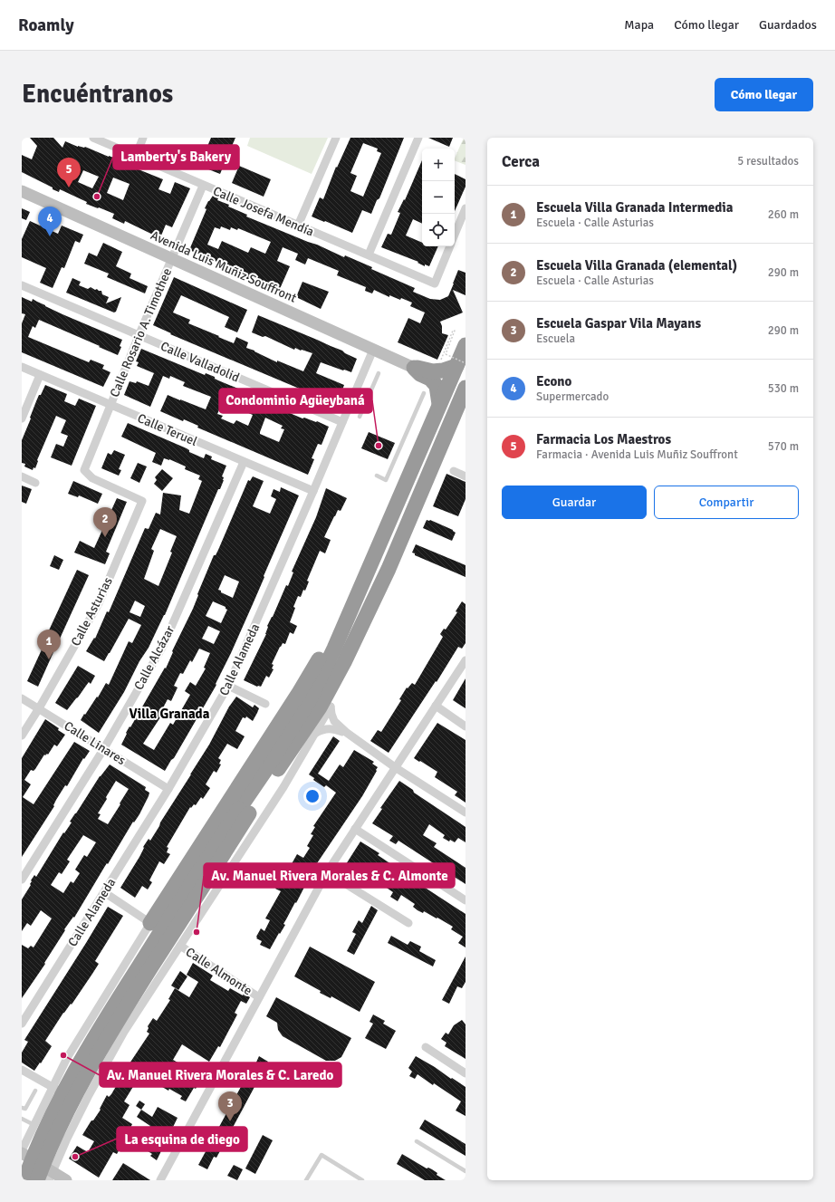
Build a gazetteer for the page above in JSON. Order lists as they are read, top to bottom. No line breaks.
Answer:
{"streets":{"street":["Calle Josefa Mendía","Avenida Luis Muñiz Souffront","Calle Rosario A. Timothee","Calle Valladolid","Calle Teruel","Calle Asturias","Calle Alcázar","Calle Alameda","Calle Linares","Calle Almonte"]},"crossings":[["Calle Josefa Mendía","Calle Rosario A. Timothee"],["Avenida Luis Muñiz Souffront","Calle Rosario A. Timothee"],["Avenida Luis Muñiz Souffront","Calle Alameda"],["Calle Rosario A. Timothee","Calle Valladolid"],["Calle Rosario A. Timothee","Calle Teruel"],["Calle Rosario A. Timothee","Calle Asturias"],["Calle Valladolid","Calle Alameda"],["Calle Teruel","Calle Alcázar"],["Calle Teruel","Calle Alameda"],["Calle Asturias","Calle Linares"],["Calle Alcázar","Calle Linares"],["Calle Alameda","Calle Linares"]],"districts":["Villa Granada"],"places":["Lamberty's Bakery","Condominio Agüeybaná","Av. Manuel Rivera Morales & C. Almonte","Av. Manuel Rivera Morales & C. Laredo","La esquina de diego"],"page":{"header":"Roamly","nav":["Mapa","Cómo llegar","Guardados"],"buttons":["Cómo llegar",["Guardar","Compartir"]],"title":"Encuéntranos","heading":["Cerca","5 resultados"],"map_buttons":["+","−"],"pins":["5","4","2","1","3"],"list":[{"mark":"1","name":"Escuela Villa Granada Intermedia","note":"Escuela · Calle Asturias","value":"260 m"},{"mark":"2","name":"Escuela Villa Granada (elemental)","note":"Escuela · Calle Asturias","value":"290 m"},{"mark":"3","name":"Escuela Gaspar Vila Mayans","note":"Escuela","value":"290 m"},{"mark":"4","name":"Econo","note":"Supermercado","value":"530 m"},{"mark":"5","name":"Farmacia Los Maestros","note":"Farmacia · Avenida Luis Muñiz Souffront","value":"570 m"}]}}
